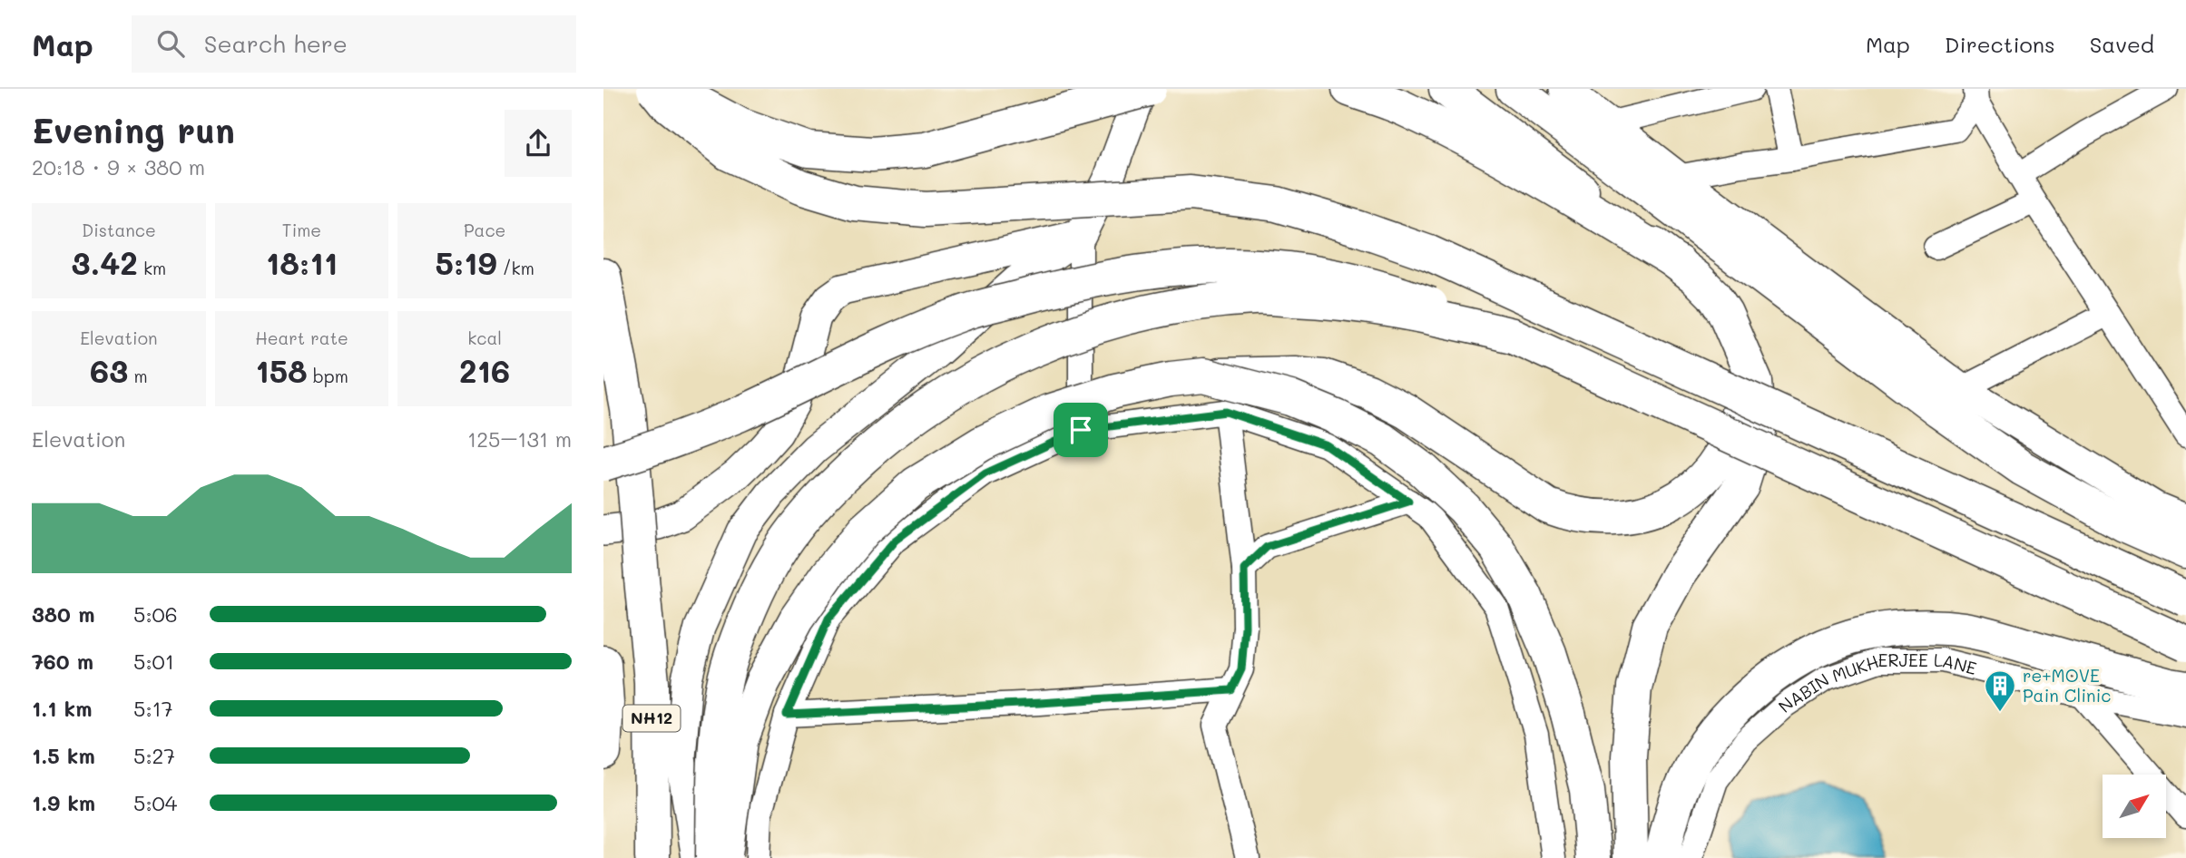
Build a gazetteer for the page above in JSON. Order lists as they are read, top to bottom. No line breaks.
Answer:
{"streets":{"main road":["NH12"],"street":["NABIN MUKHERJEE LANE"]},"places":{"building":["re+MOVE Pain Clinic"]},"north":"top right","page":{"header":"Map","search":"Search here","nav":["Map","Directions","Saved"],"heading":["Evening run","20:18 · 9 × 380 m"],"stats":[["Distance","3.42 km"],["Time","18:11"],["Pace","5:19 /km"],["Elevation","63 m"],["Heart rate","158 bpm"],["kcal","216"]],"chart":["Elevation","125–131 m"],"list":[{"name":"380 m","note":"5:06"},{"name":"760 m","note":"5:01"},{"name":"1.1 km","note":"5:17"},{"name":"1.5 km","note":"5:27"},{"name":"1.9 km","note":"5:04"}]}}
